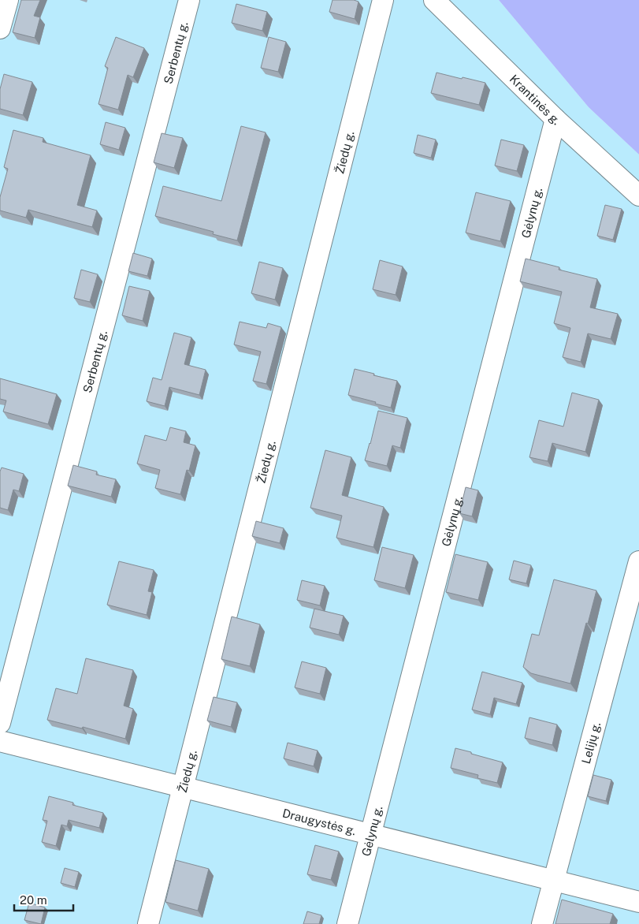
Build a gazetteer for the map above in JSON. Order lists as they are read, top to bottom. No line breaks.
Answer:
{"streets":{"street":["Serbentų g.","Krantinės g.","Žiedų g.","Gėlynų g.","Lelijų g.","Draugystės g."]},"crossings":[["Krantinės g.","Gėlynų g."],["Žiedų g.","Draugystės g."],["Gėlynų g.","Draugystės g."],["Lelijų g.","Draugystės g."]],"scale_bar":"20 m"}
